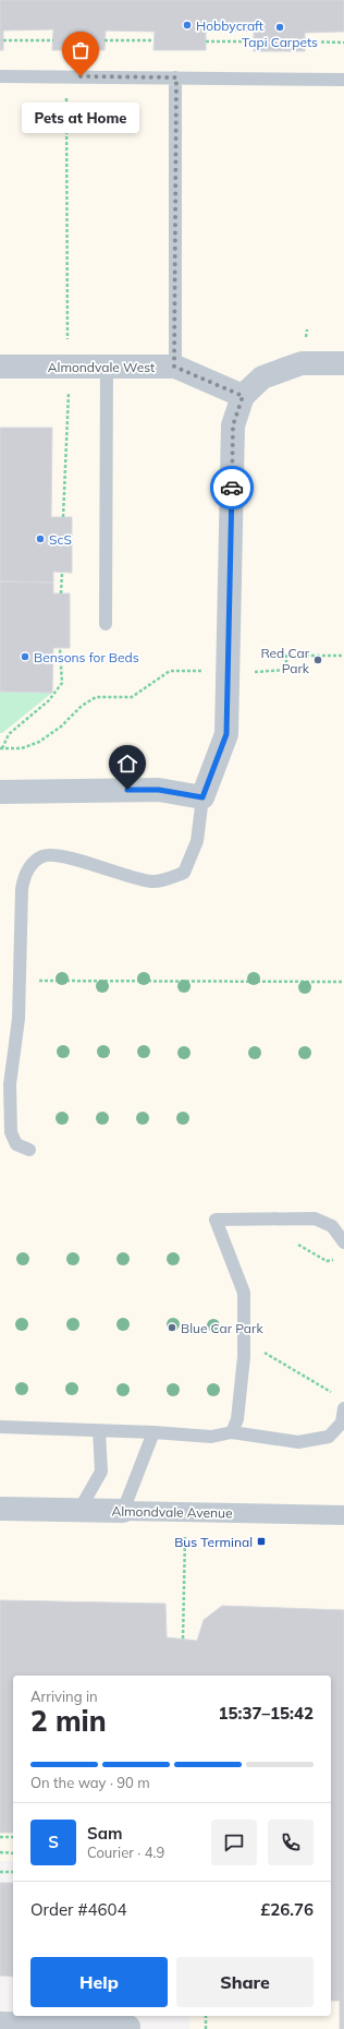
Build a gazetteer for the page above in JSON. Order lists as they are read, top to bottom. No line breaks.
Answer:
{"streets":{"street":["Almondvale West","Almondvale Avenue"]},"places":{"other":["Hobbycraft","Tapi Carpets","Pets at Home","ScS","Bensons for Beds","Red Car Park","Blue Car Park"],"transit":["Bus Terminal"]},"page":{"bubble":"Pets at Home","heading":["2 min","Arriving in","15:37–15:42"],"panel":["Sam","Courier · 4.9","Order #4604","£26.76"],"bar":"On the way · 90 m","round":"S","buttons":["Help","Share"]}}
